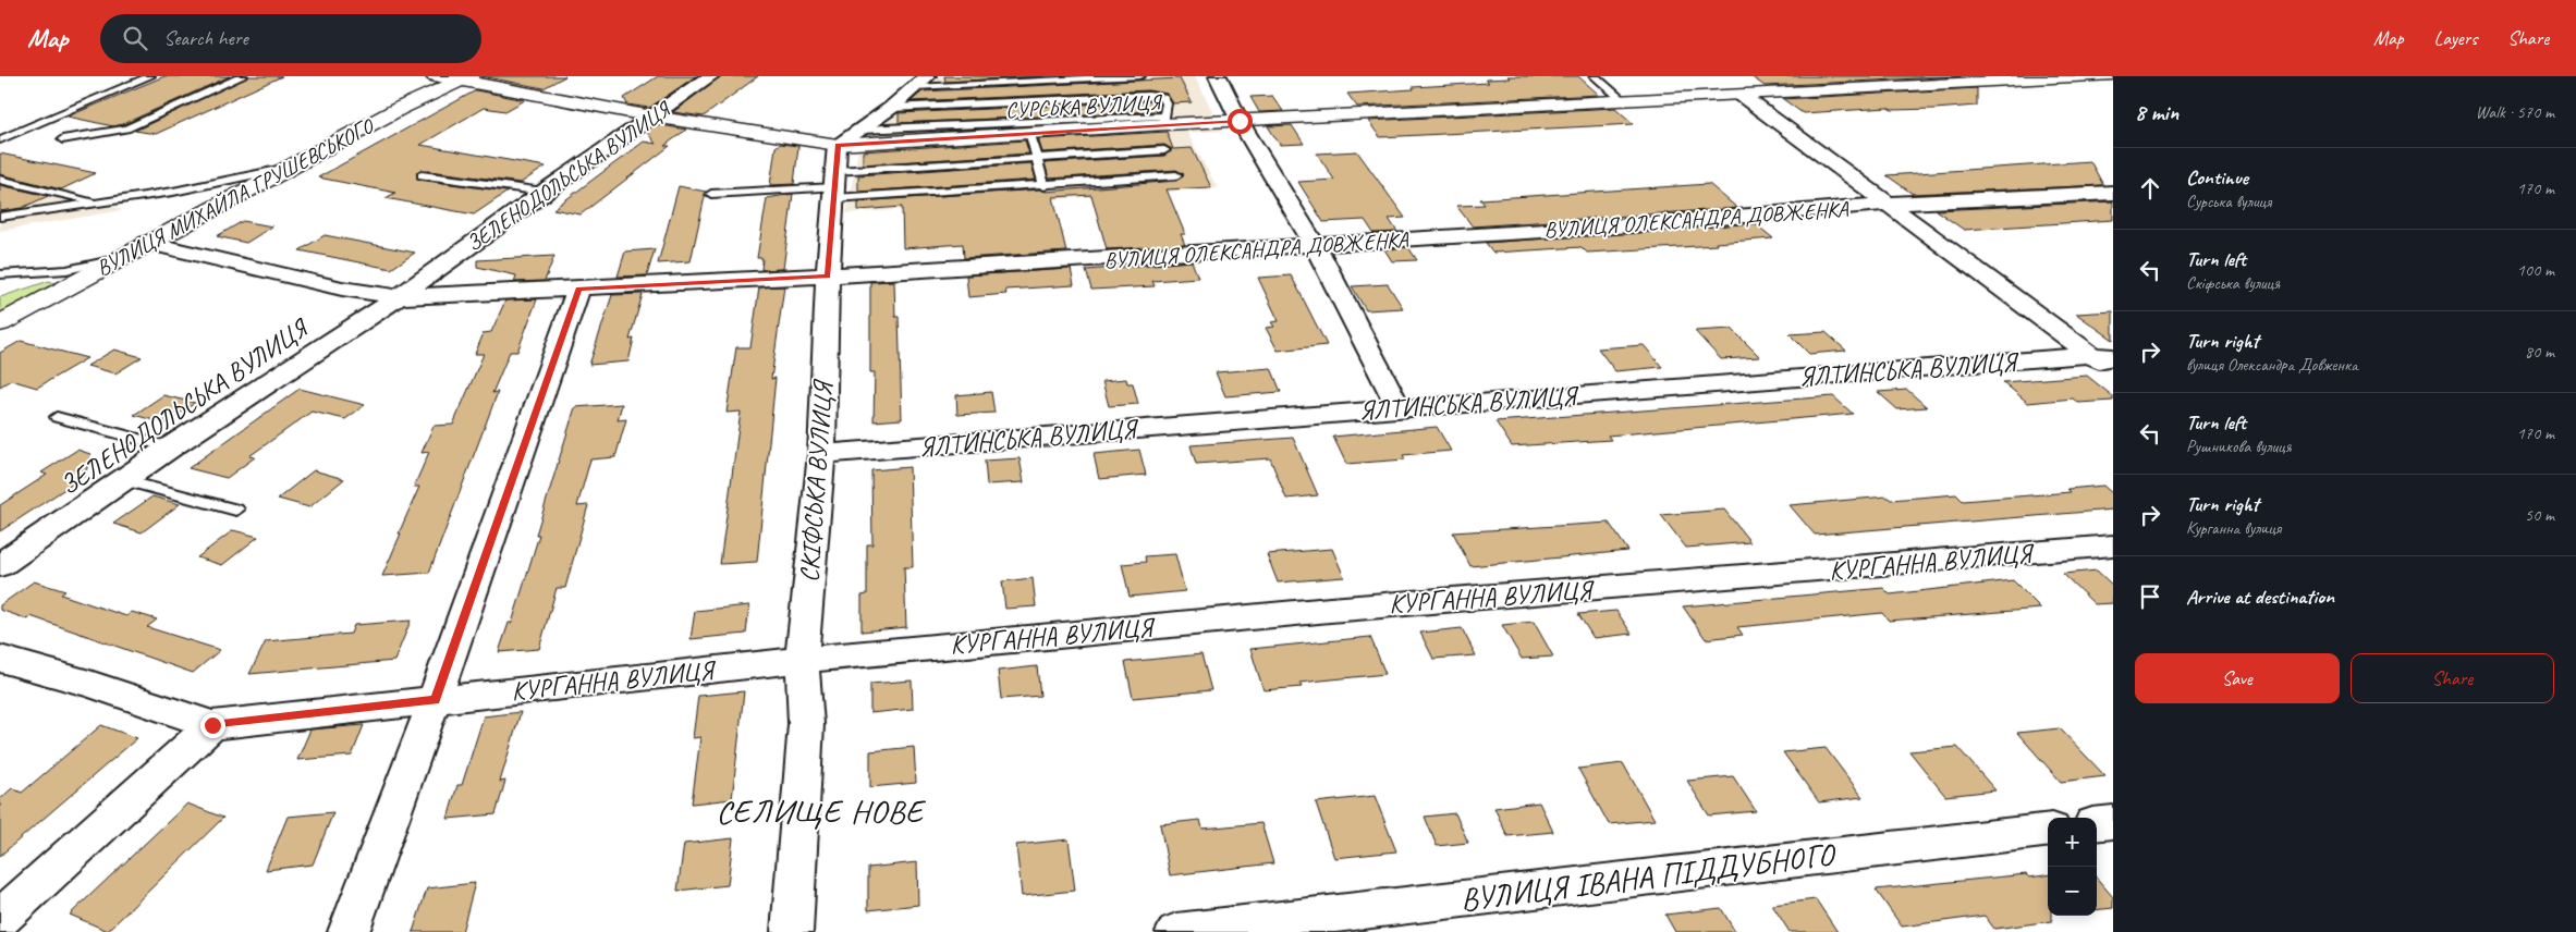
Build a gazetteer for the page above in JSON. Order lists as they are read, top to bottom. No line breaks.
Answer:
{"streets":{"street":["СУРСЬКА ВУЛИЦЯ","ЗЕЛЕНОДОЛЬСЬКА ВУЛИЦЯ","ВУЛИЦЯ МИХАЙЛА ГРУШЕВСЬКОГО","ВУЛИЦЯ ОЛЕКСАНДРА ДОВЖЕНКА","ЯЛТИНСЬКА ВУЛИЦЯ","СКІФСЬКА ВУЛИЦЯ","КУРГАННА ВУЛИЦЯ","ВУЛИЦЯ ІВАНА ПІДДУБНОГО"]},"crossings":[["СУРСЬКА ВУЛИЦЯ","ЗЕЛЕНОДОЛЬСЬКА ВУЛИЦЯ"],["СУРСЬКА ВУЛИЦЯ","ВУЛИЦЯ МИХАЙЛА ГРУШЕВСЬКОГО"],["СУРСЬКА ВУЛИЦЯ","СКІФСЬКА ВУЛИЦЯ"],["ЗЕЛЕНОДОЛЬСЬКА ВУЛИЦЯ","ВУЛИЦЯ МИХАЙЛА ГРУШЕВСЬКОГО"],["ЗЕЛЕНОДОЛЬСЬКА ВУЛИЦЯ","ВУЛИЦЯ ОЛЕКСАНДРА ДОВЖЕНКА"],["ВУЛИЦЯ ОЛЕКСАНДРА ДОВЖЕНКА","СКІФСЬКА ВУЛИЦЯ"],["ЯЛТИНСЬКА ВУЛИЦЯ","СКІФСЬКА ВУЛИЦЯ"],["СКІФСЬКА ВУЛИЦЯ","КУРГАННА ВУЛИЦЯ"]],"districts":["СЕЛИЩЕ НОВЕ"],"page":{"header":"Map","search":"Search here","nav":["Map","Layers","Share"],"heading":["8 min","Walk · 570 m"],"list":[["Continue","Сурська вулиця","170 m"],["Turn left","Скіфська вулиця","100 m"],["Turn right","вулиця Олександра Довженка","80 m"],["Turn left","Рушникова вулиця","170 m"],["Turn right","Курганна вулиця","50 m"],"Arrive at destination"],"buttons":["Save","Share"],"map_buttons":["+","−"]}}
